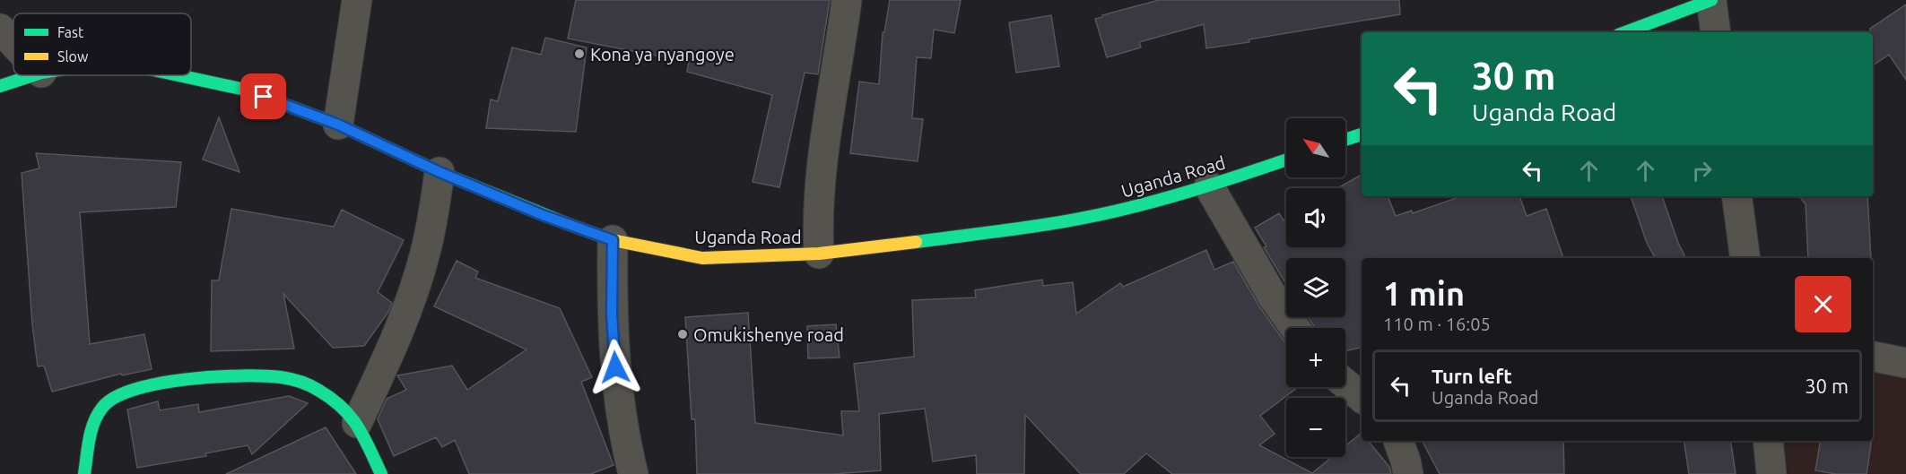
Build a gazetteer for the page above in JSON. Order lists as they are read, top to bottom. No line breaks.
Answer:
{"streets":{"main road":["Uganda Road"]},"places":["Kona ya nyangoye","Omukishenye road"],"legend":["Fast","Slow"],"north":"top left","page":{"turn":["30 m","Uganda Road"],"map_buttons":["+","−"],"heading":["1 min","110 m · 16:05"],"list":[{"name":"Turn left","note":"Uganda Road","value":"30 m"}]}}
